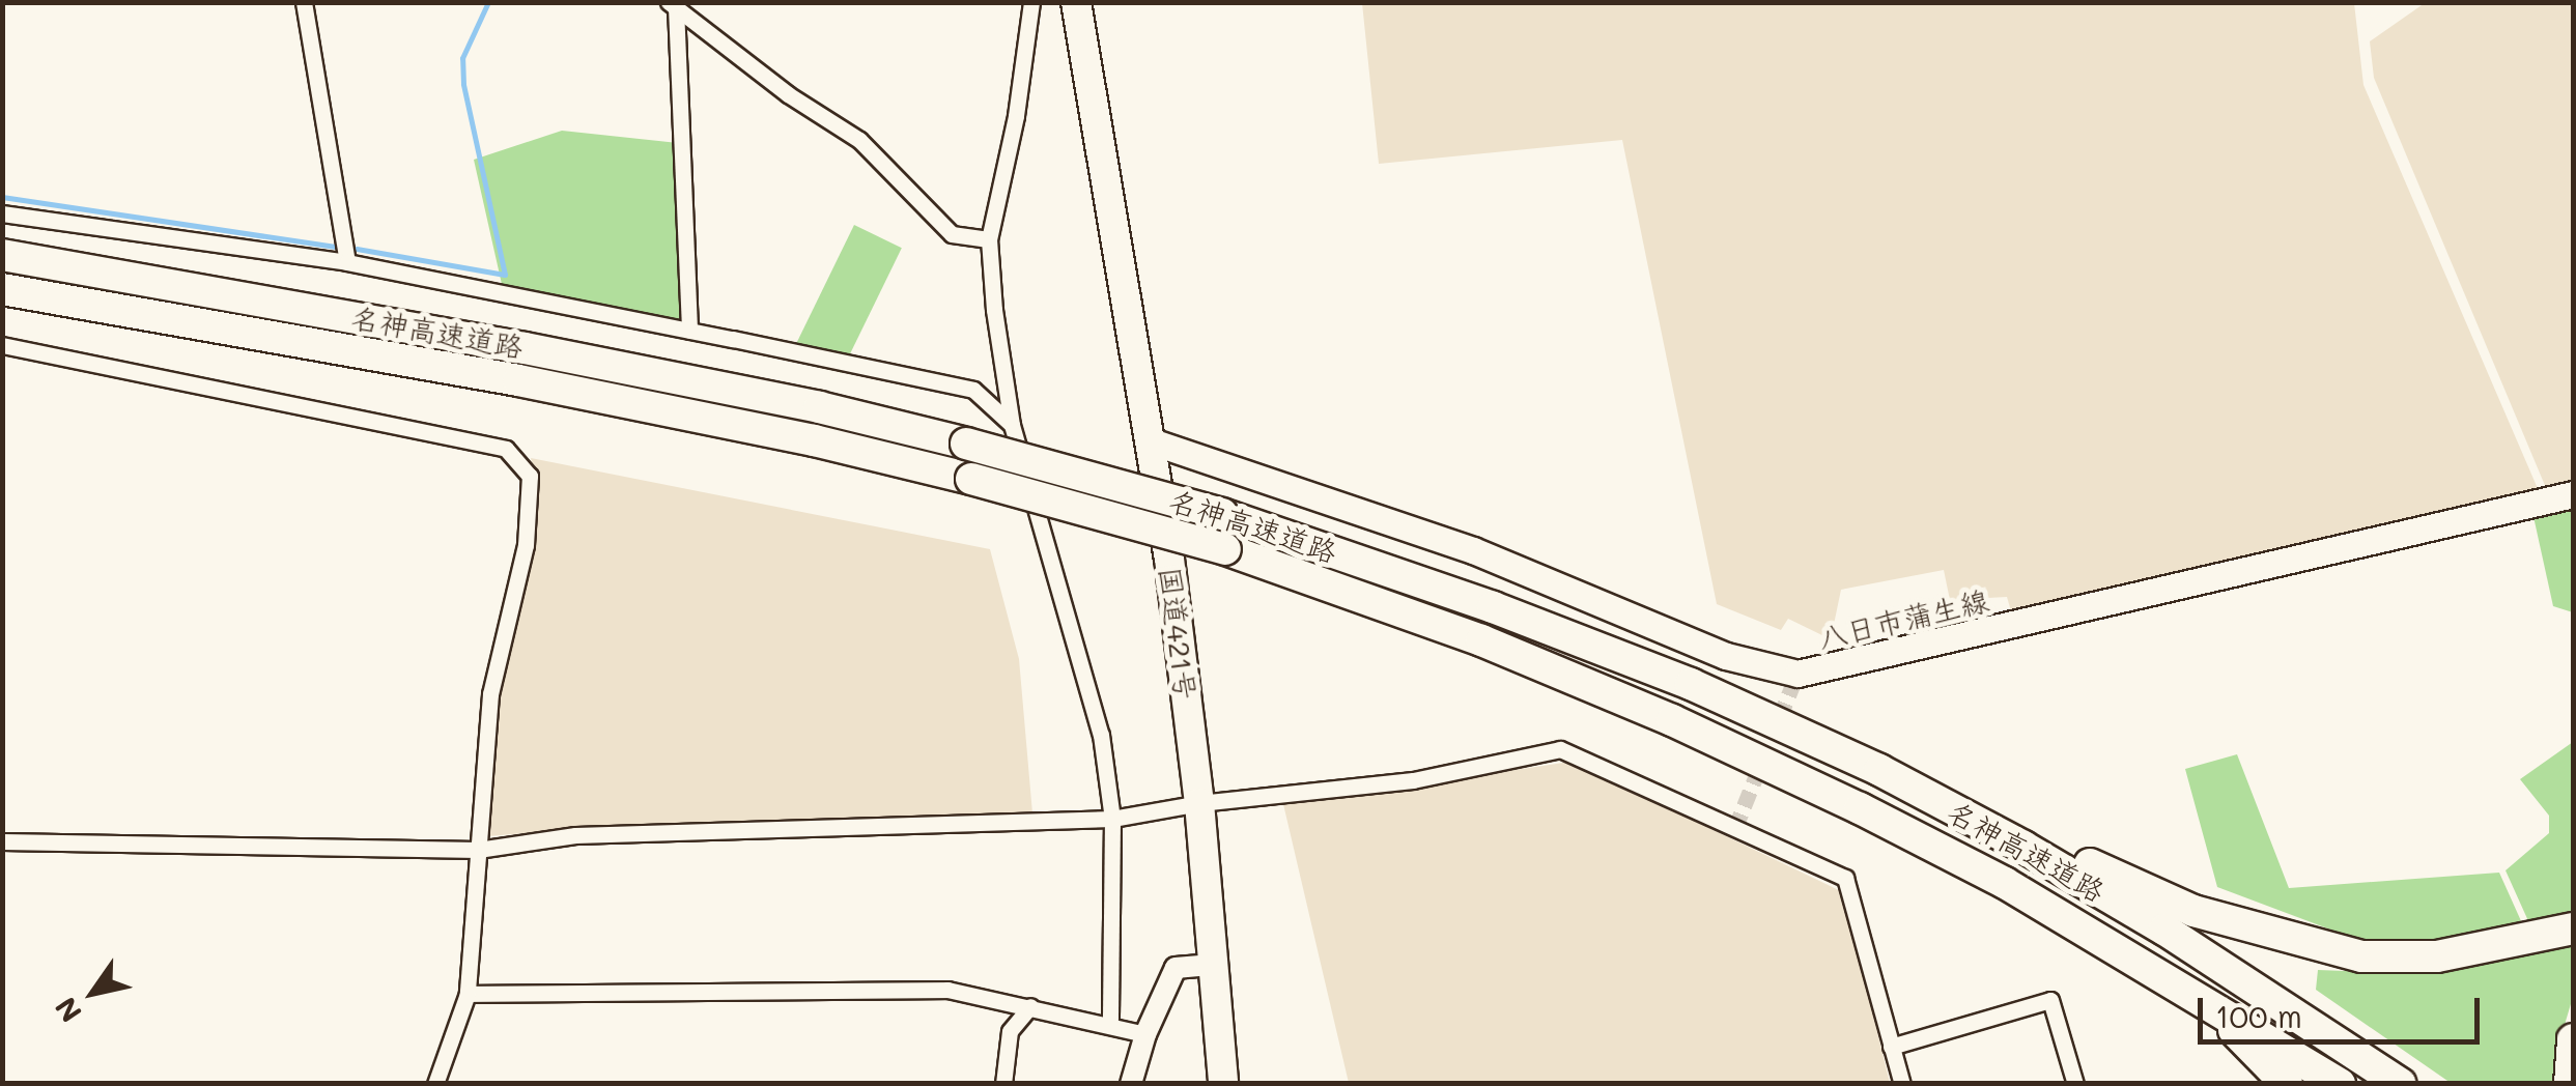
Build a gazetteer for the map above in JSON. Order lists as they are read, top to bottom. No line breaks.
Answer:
{"streets":{"highway":["名神高速道路","国道421号"],"main road":["八日市蒲生線"]},"crossings":[["八日市蒲生線","国道421号"]],"scale_bar":"100 m","north":"bottom left"}
